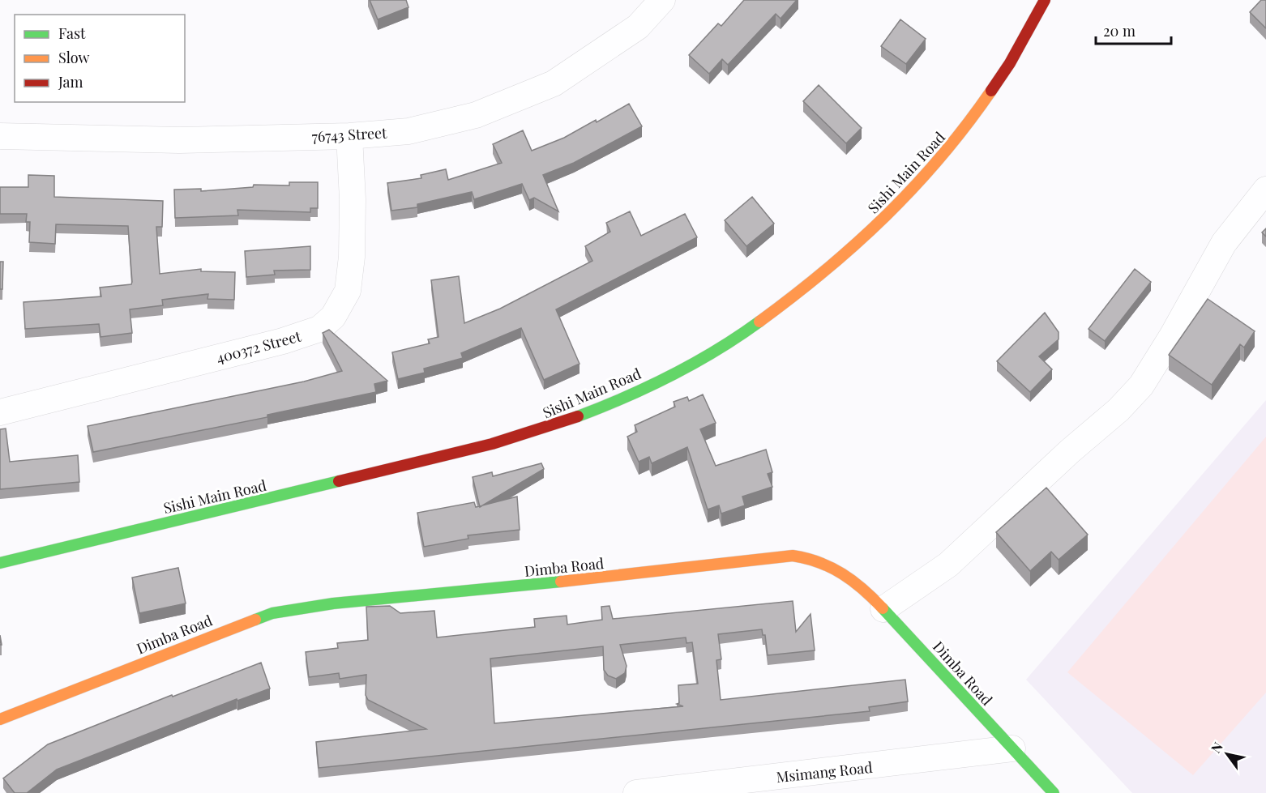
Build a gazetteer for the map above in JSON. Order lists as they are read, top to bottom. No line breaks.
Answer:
{"streets":{"street":["76743 Street","Sishi Main Road","400372 Street","Dimba Road","Msimang Road"]},"crossings":[["76743 Street","400372 Street"],["Dimba Road","Msimang Road"]],"legend":["Fast","Slow","Jam"],"scale_bar":"20 m","north":"top left"}
